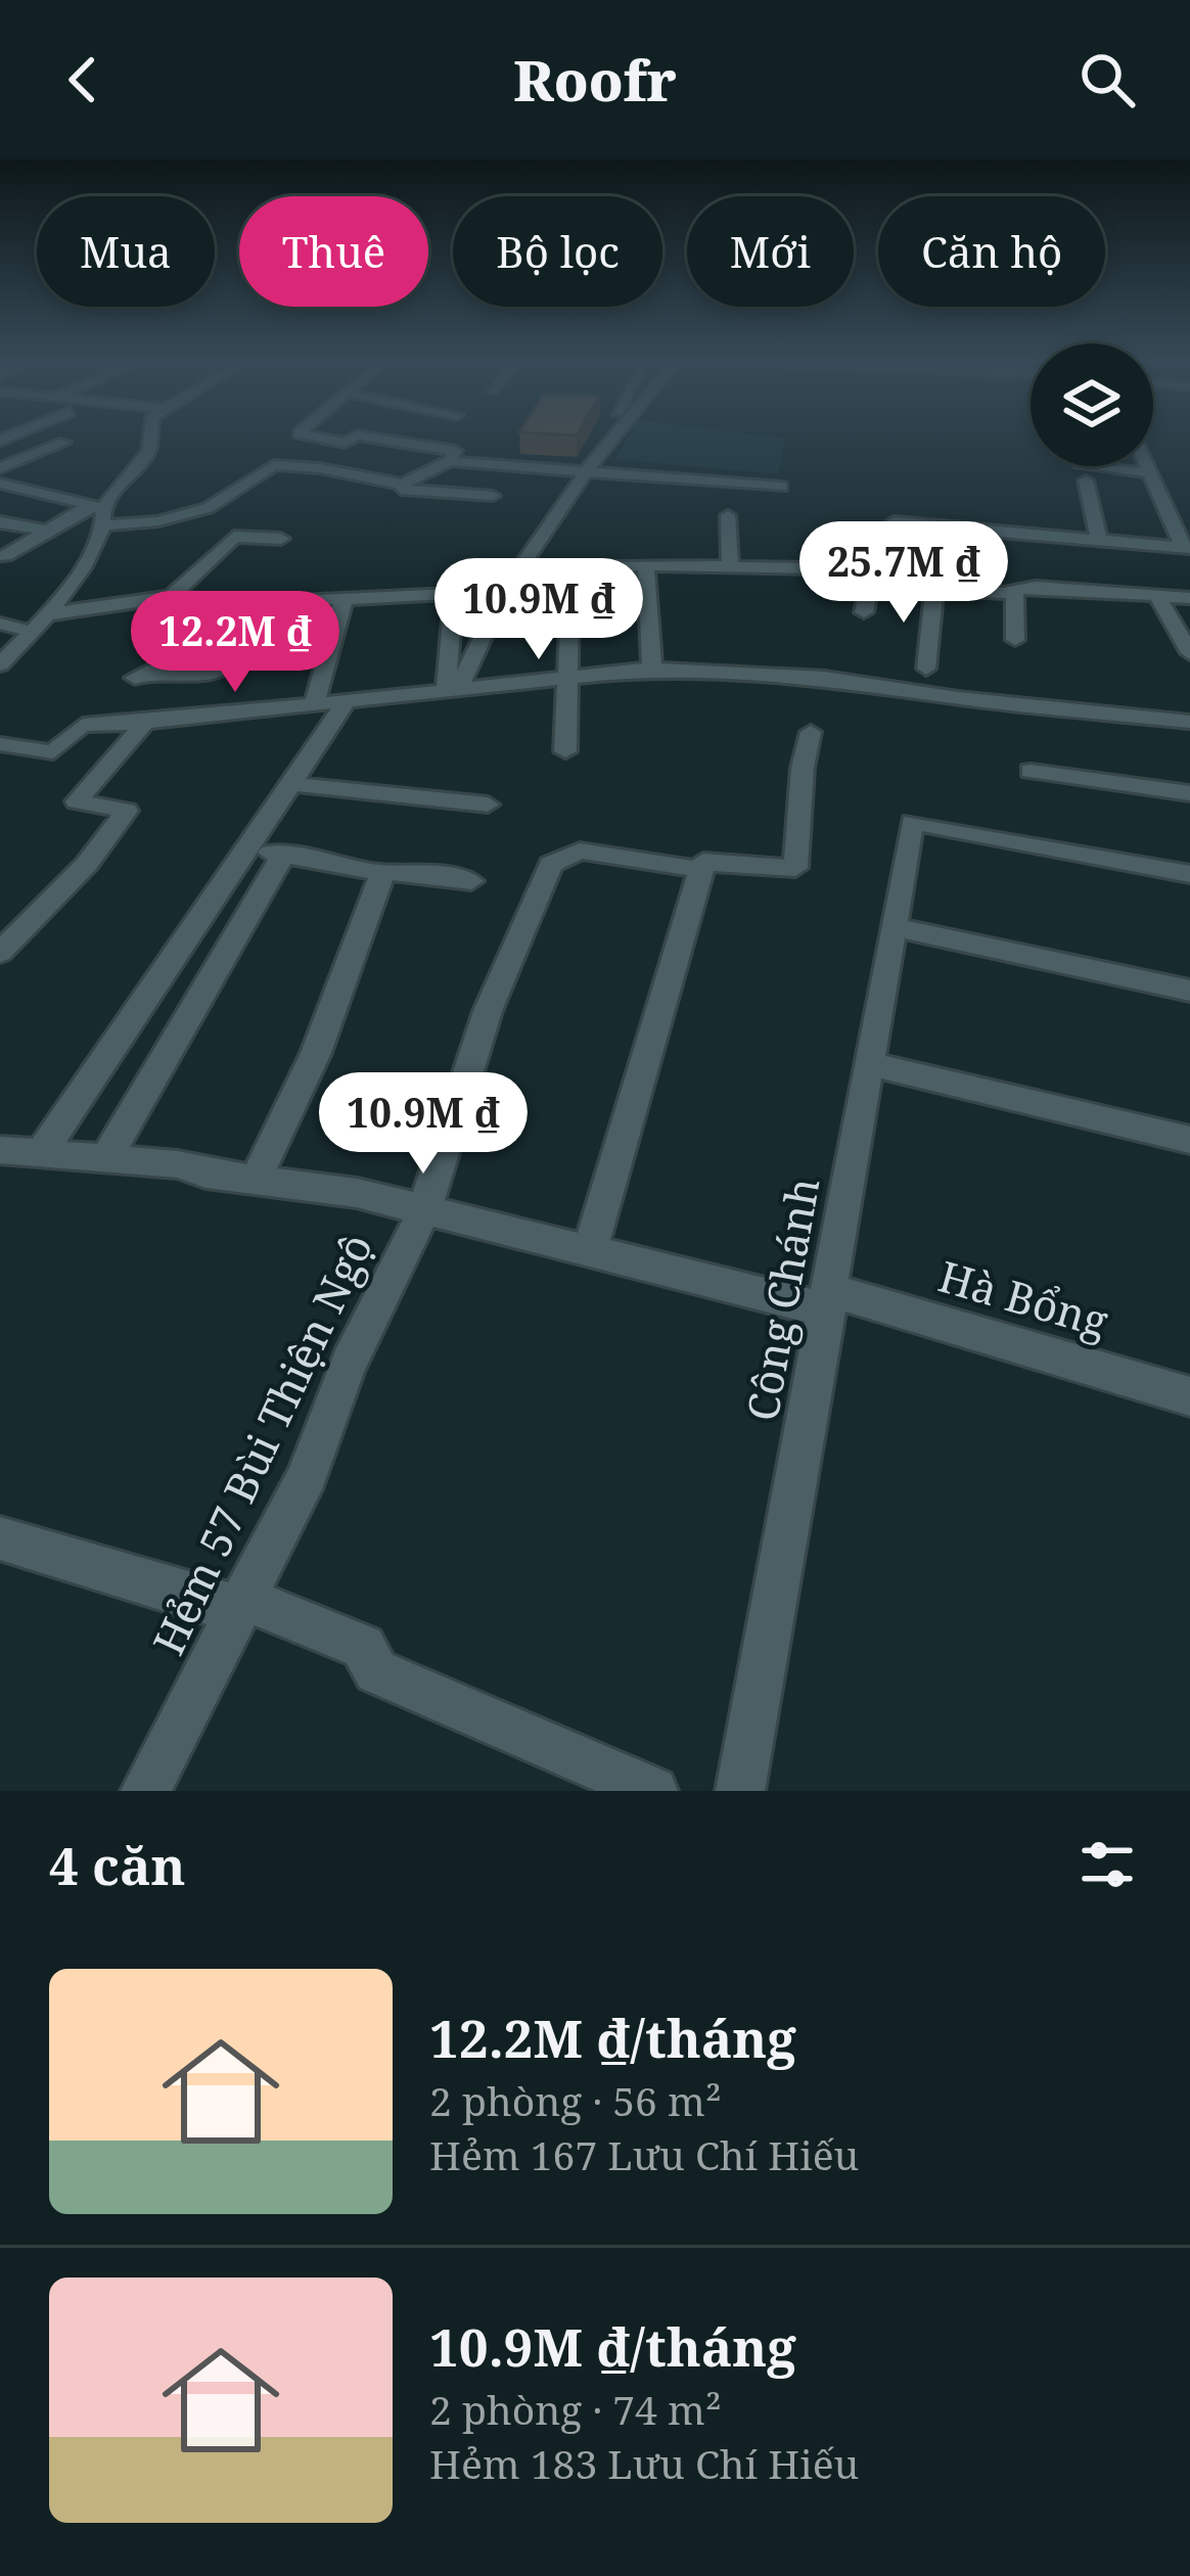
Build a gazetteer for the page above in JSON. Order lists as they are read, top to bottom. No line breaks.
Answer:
{"streets":{"street":["Công Chánh","Hà Bổng","Hẻm 57 Bùi Thiện Ngộ"]},"crossings":[["Công Chánh","Hà Bổng"],["Hà Bổng","Hẻm 57 Bùi Thiện Ngộ"]],"page":{"header":"Roofr","chip":["Mua","Thuê","Bộ lọc","Mới","Căn hộ"],"price":["25.7M ₫","10.9M ₫","12.2M ₫","10.9M ₫"],"heading":"4 căn","list":[{"name":"12.2M ₫/tháng","note":"2 phòng · 56 m² · Hẻm 167 Lưu Chí Hiếu"},{"name":"10.9M ₫/tháng","note":"2 phòng · 74 m² · Hẻm 183 Lưu Chí Hiếu"}]}}
